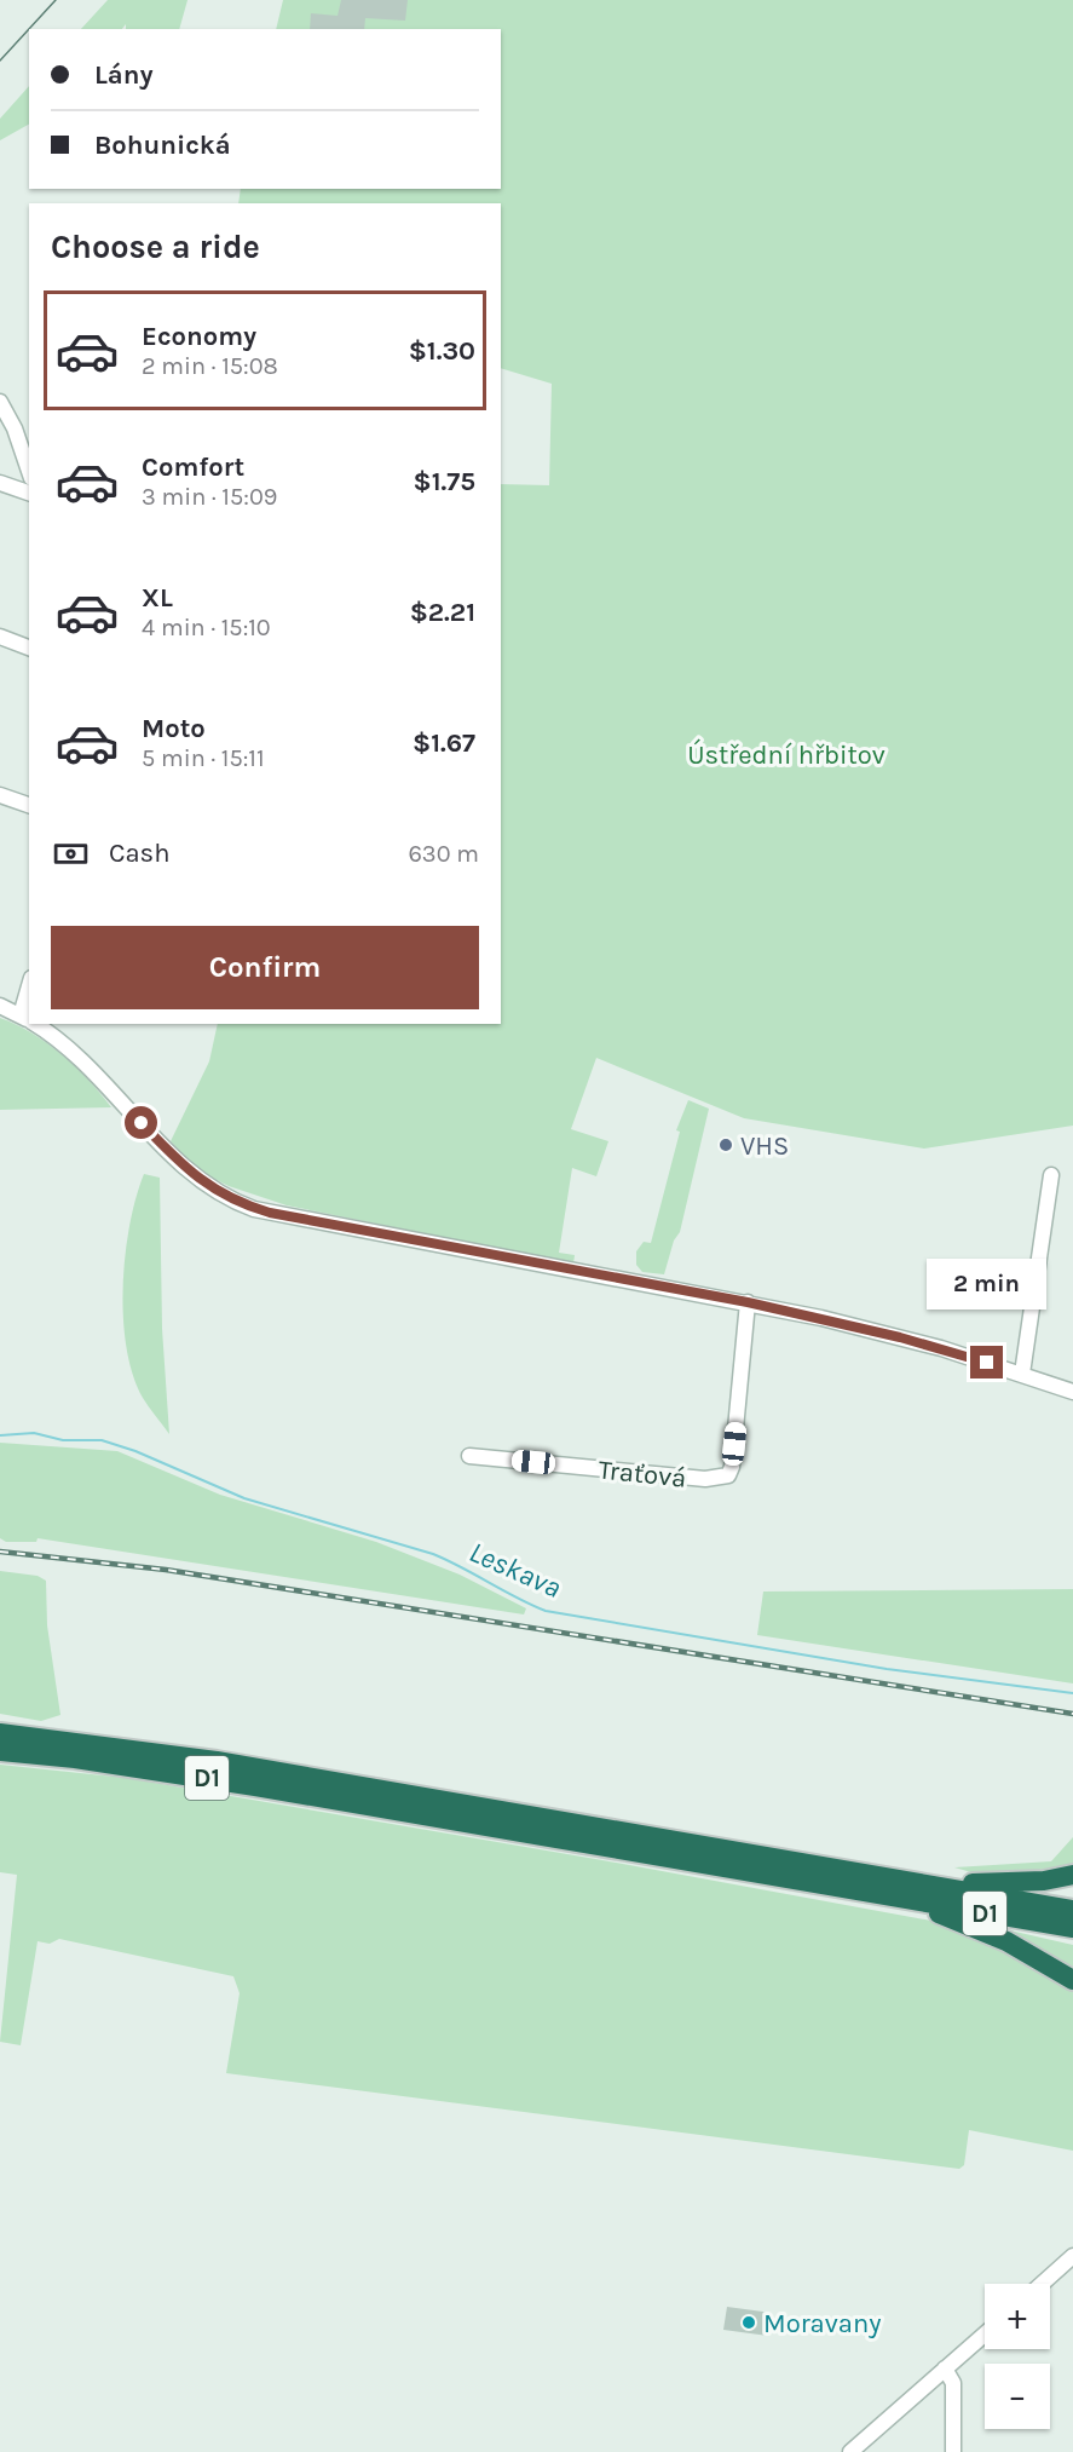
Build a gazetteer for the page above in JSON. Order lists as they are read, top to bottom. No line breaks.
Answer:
{"streets":{"highway":["D1"],"street":["Traťová"]},"water":["Leskava"],"parks":["Ústřední hřbitov"],"places":["VHS","Moravany"],"page":{"banner":["Lány","Bohunická"],"heading":"Choose a ride","list":[{"name":"Economy","note":"2 min · 15:08","value":"$1.30"},{"name":"Comfort","note":"3 min · 15:09","value":"$1.75"},{"name":"XL","note":"4 min · 15:10","value":"$2.21"},{"name":"Moto","note":"5 min · 15:11","value":"$1.67"}],"pay":["Cash","630 m"],"buttons":"Confirm","bubble":"2 min","map_buttons":["+","−"]}}
